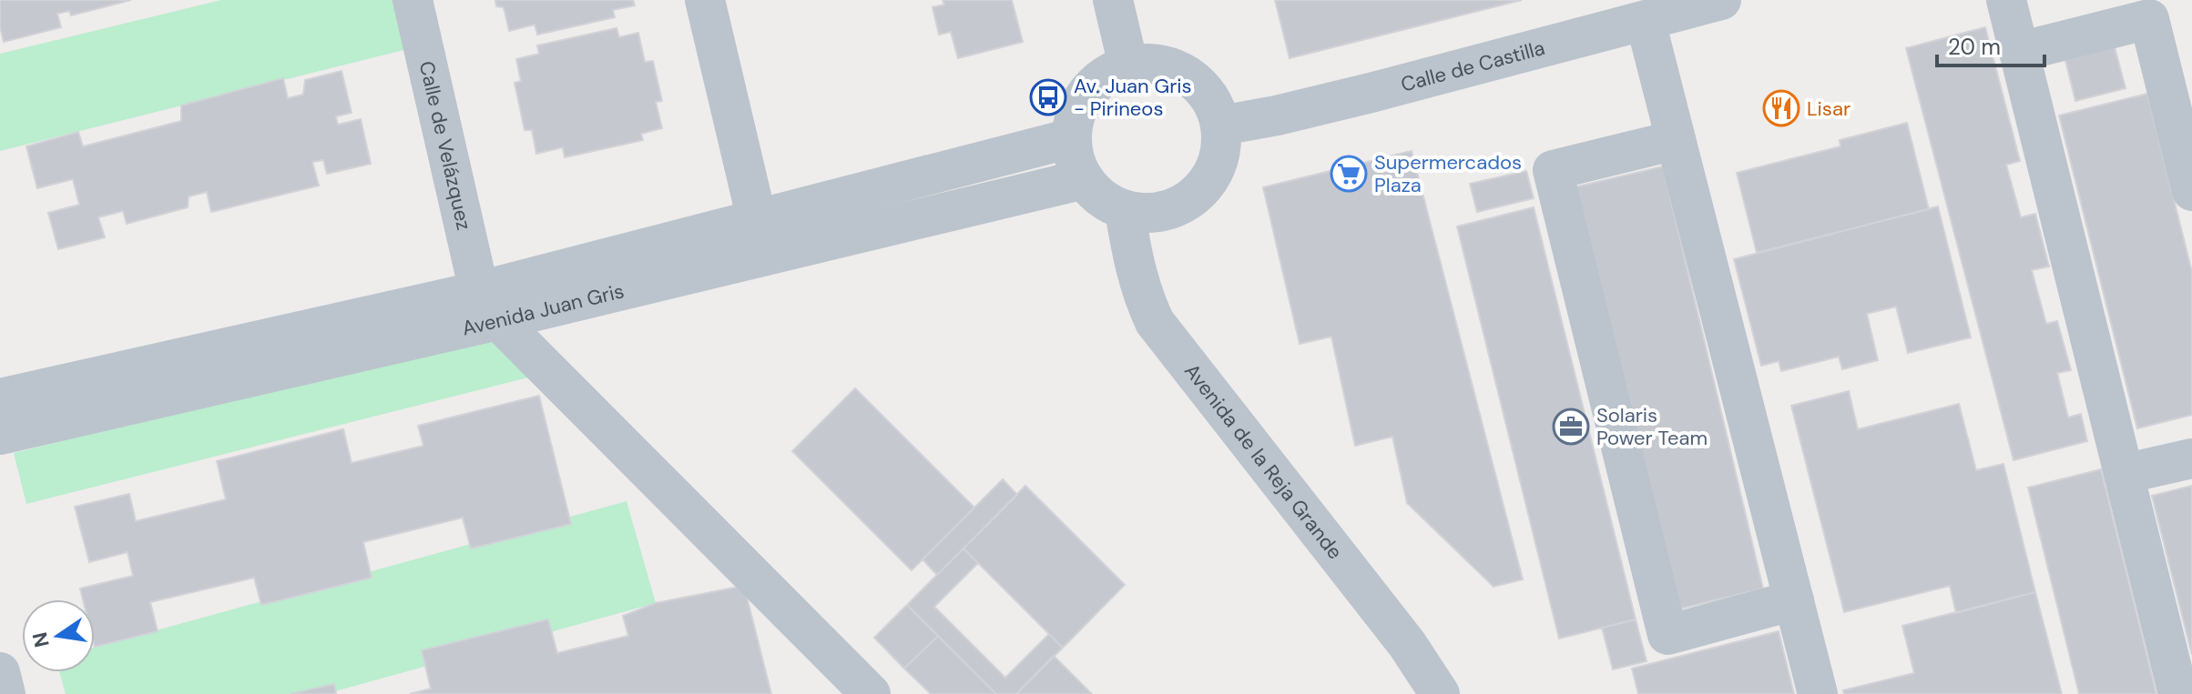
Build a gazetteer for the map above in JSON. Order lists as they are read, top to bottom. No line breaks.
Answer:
{"streets":{"street":["Calle de Castilla","Calle de Velázquez","Avenida Juan Gris","Avenida de la Reja Grande"]},"crossings":[["Calle de Castilla","Avenida Juan Gris"],["Calle de Castilla","Avenida de la Reja Grande"],["Calle de Velázquez","Avenida Juan Gris"],["Avenida Juan Gris","Avenida de la Reja Grande"]],"places":{"bus stop":["Av. Juan Gris - Pirineos"],"restaurant":["Lisar"],"supermarket":["Supermercados Plaza"],"office":["Solaris Power Team"]},"scale_bar":"20 m","north":"left"}
